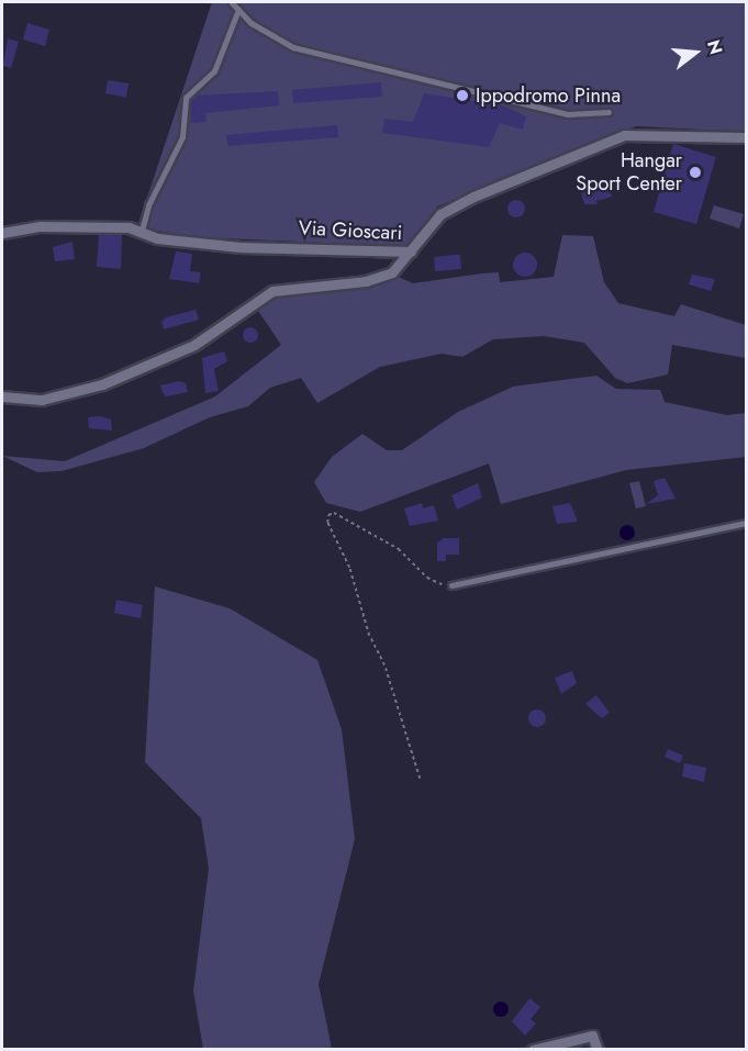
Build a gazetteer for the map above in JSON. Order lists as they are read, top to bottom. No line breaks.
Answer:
{"streets":{"street":["Via Gioscari"]},"places":["Ippodromo Pinna","Hangar Sport Center"],"north":"right"}
